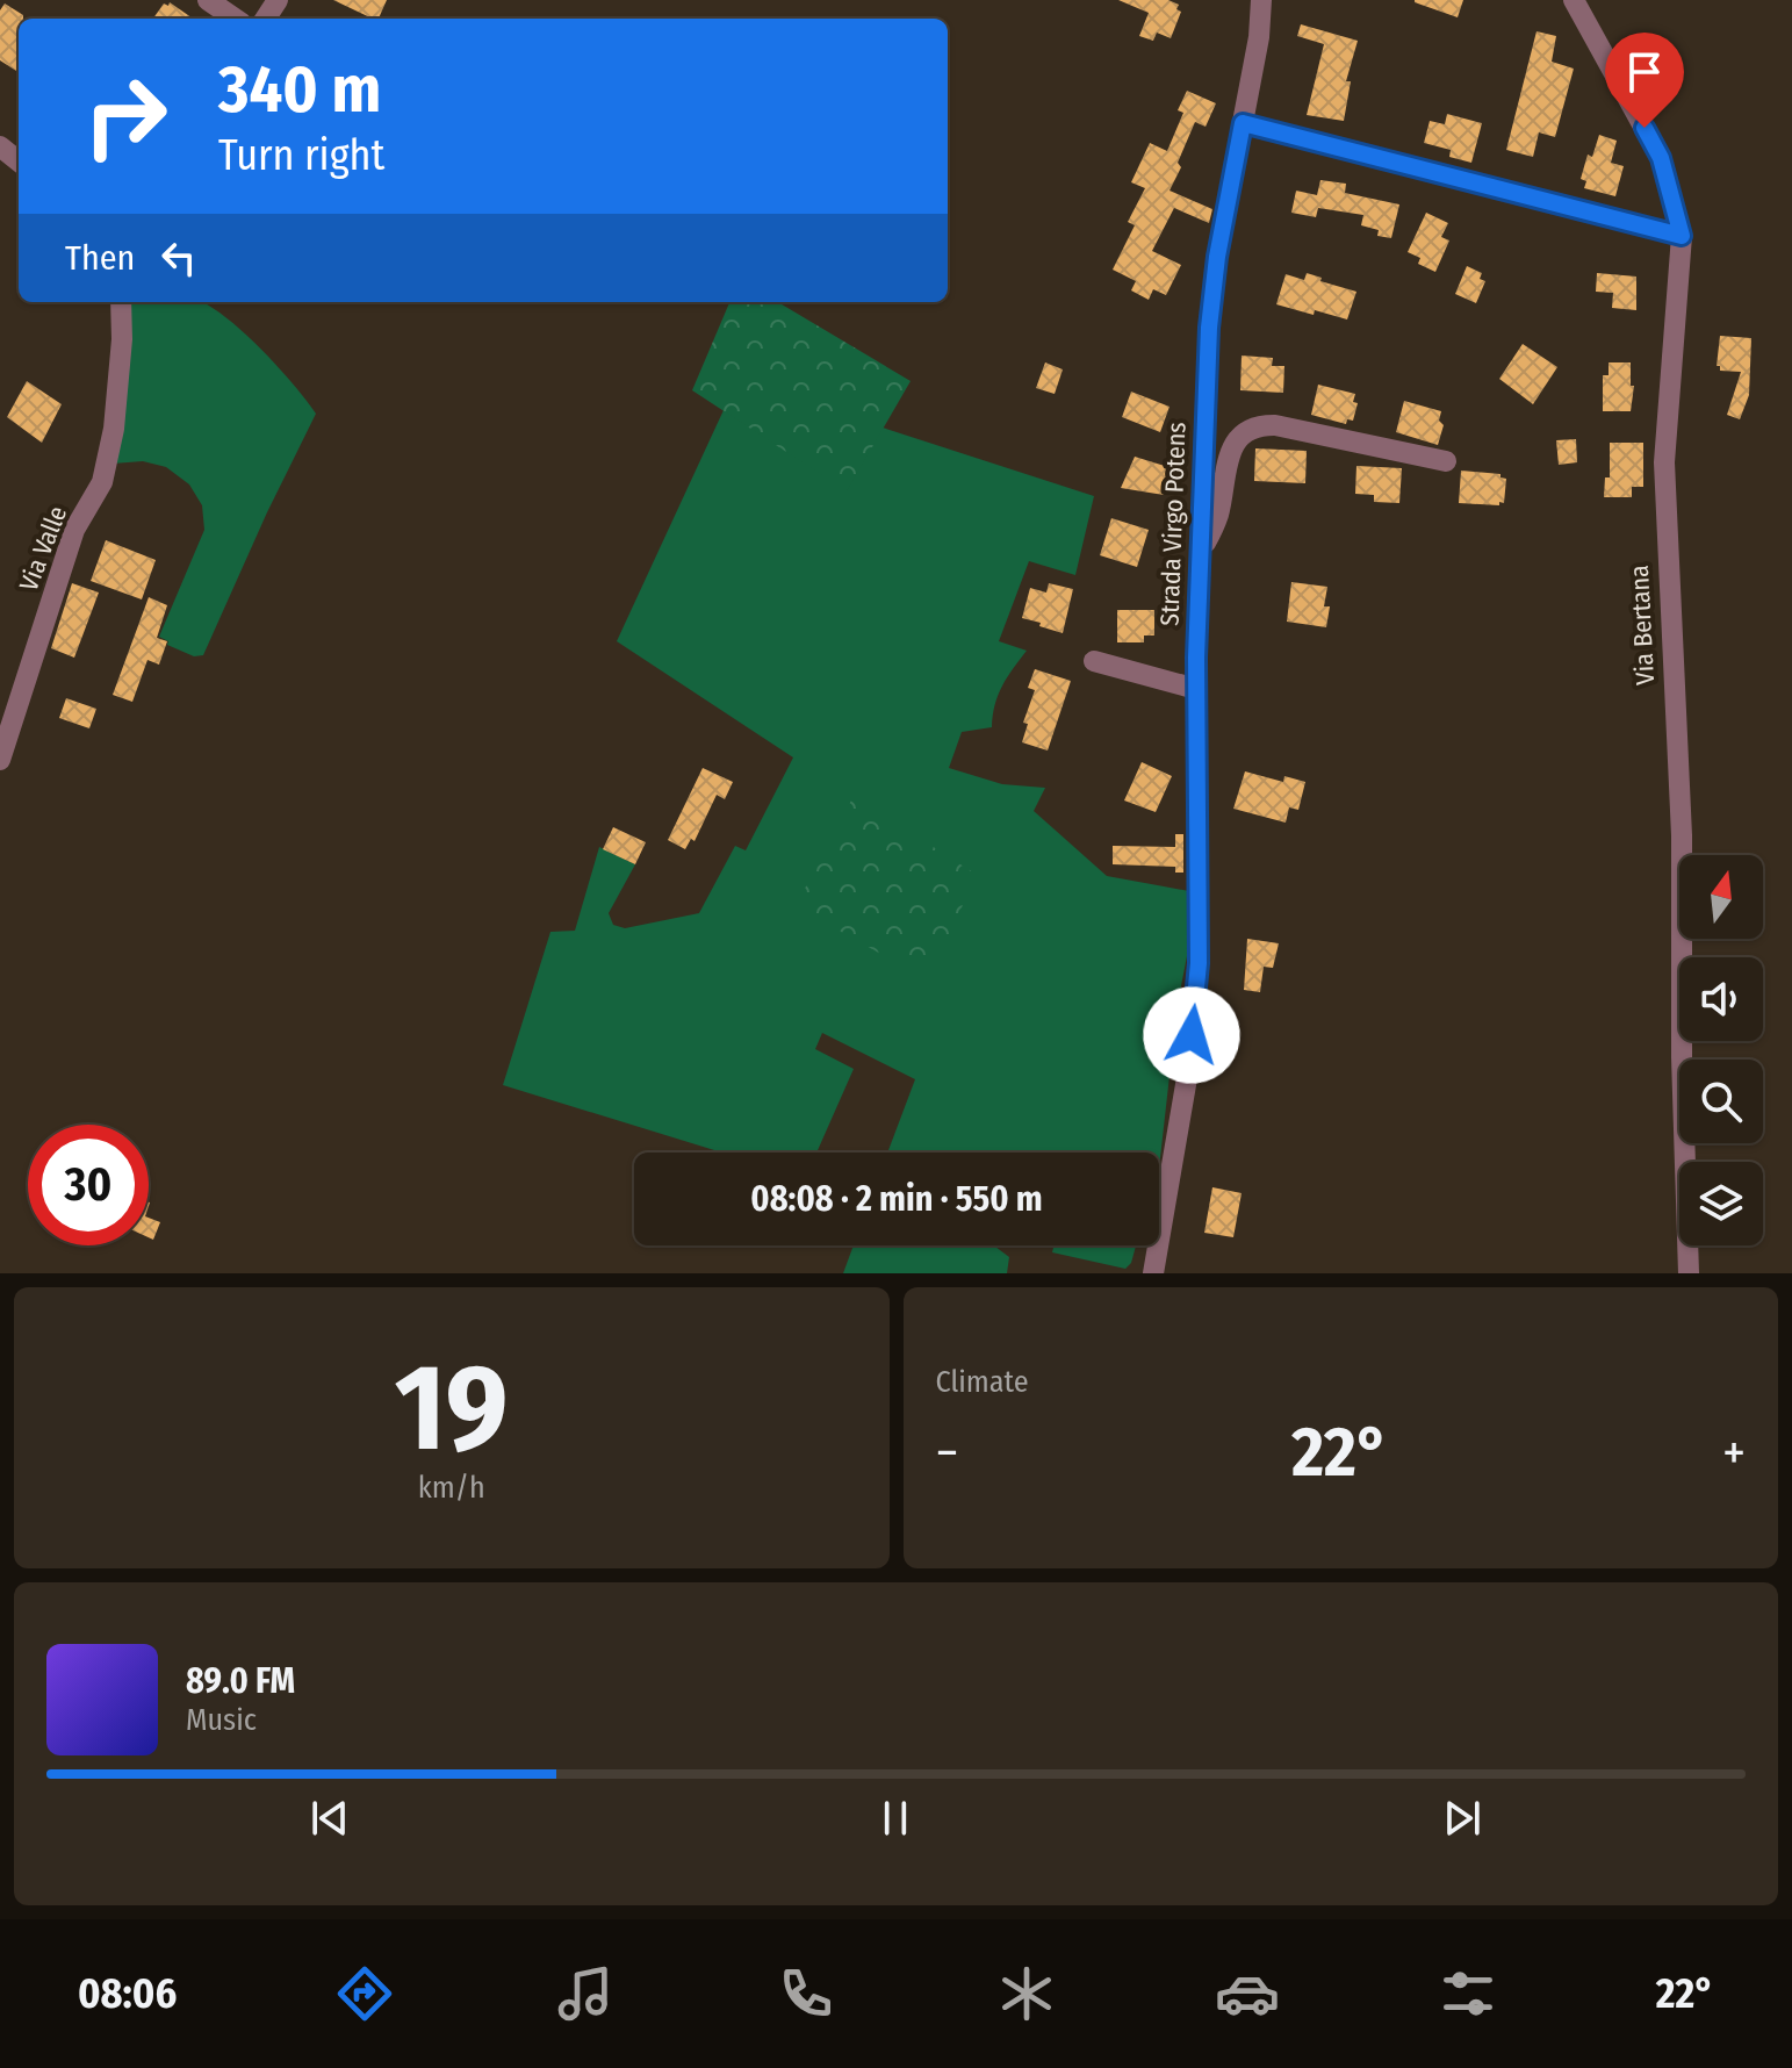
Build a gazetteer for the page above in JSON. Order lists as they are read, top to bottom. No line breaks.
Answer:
{"streets":{"street":["Strada Virgo Potens","Via Valle","Via Bertana"]},"north":"top","page":{"turn":["340 m","Turn right"],"then":"Then","limit":"30","trip":"08:08 · 2 min · 550 m","tile":[["19","km/h"],"Climate"],"heat":["−","22°","+"],"song":["89.0 FM","Music"],"tabs":["08:06","22°"]}}
